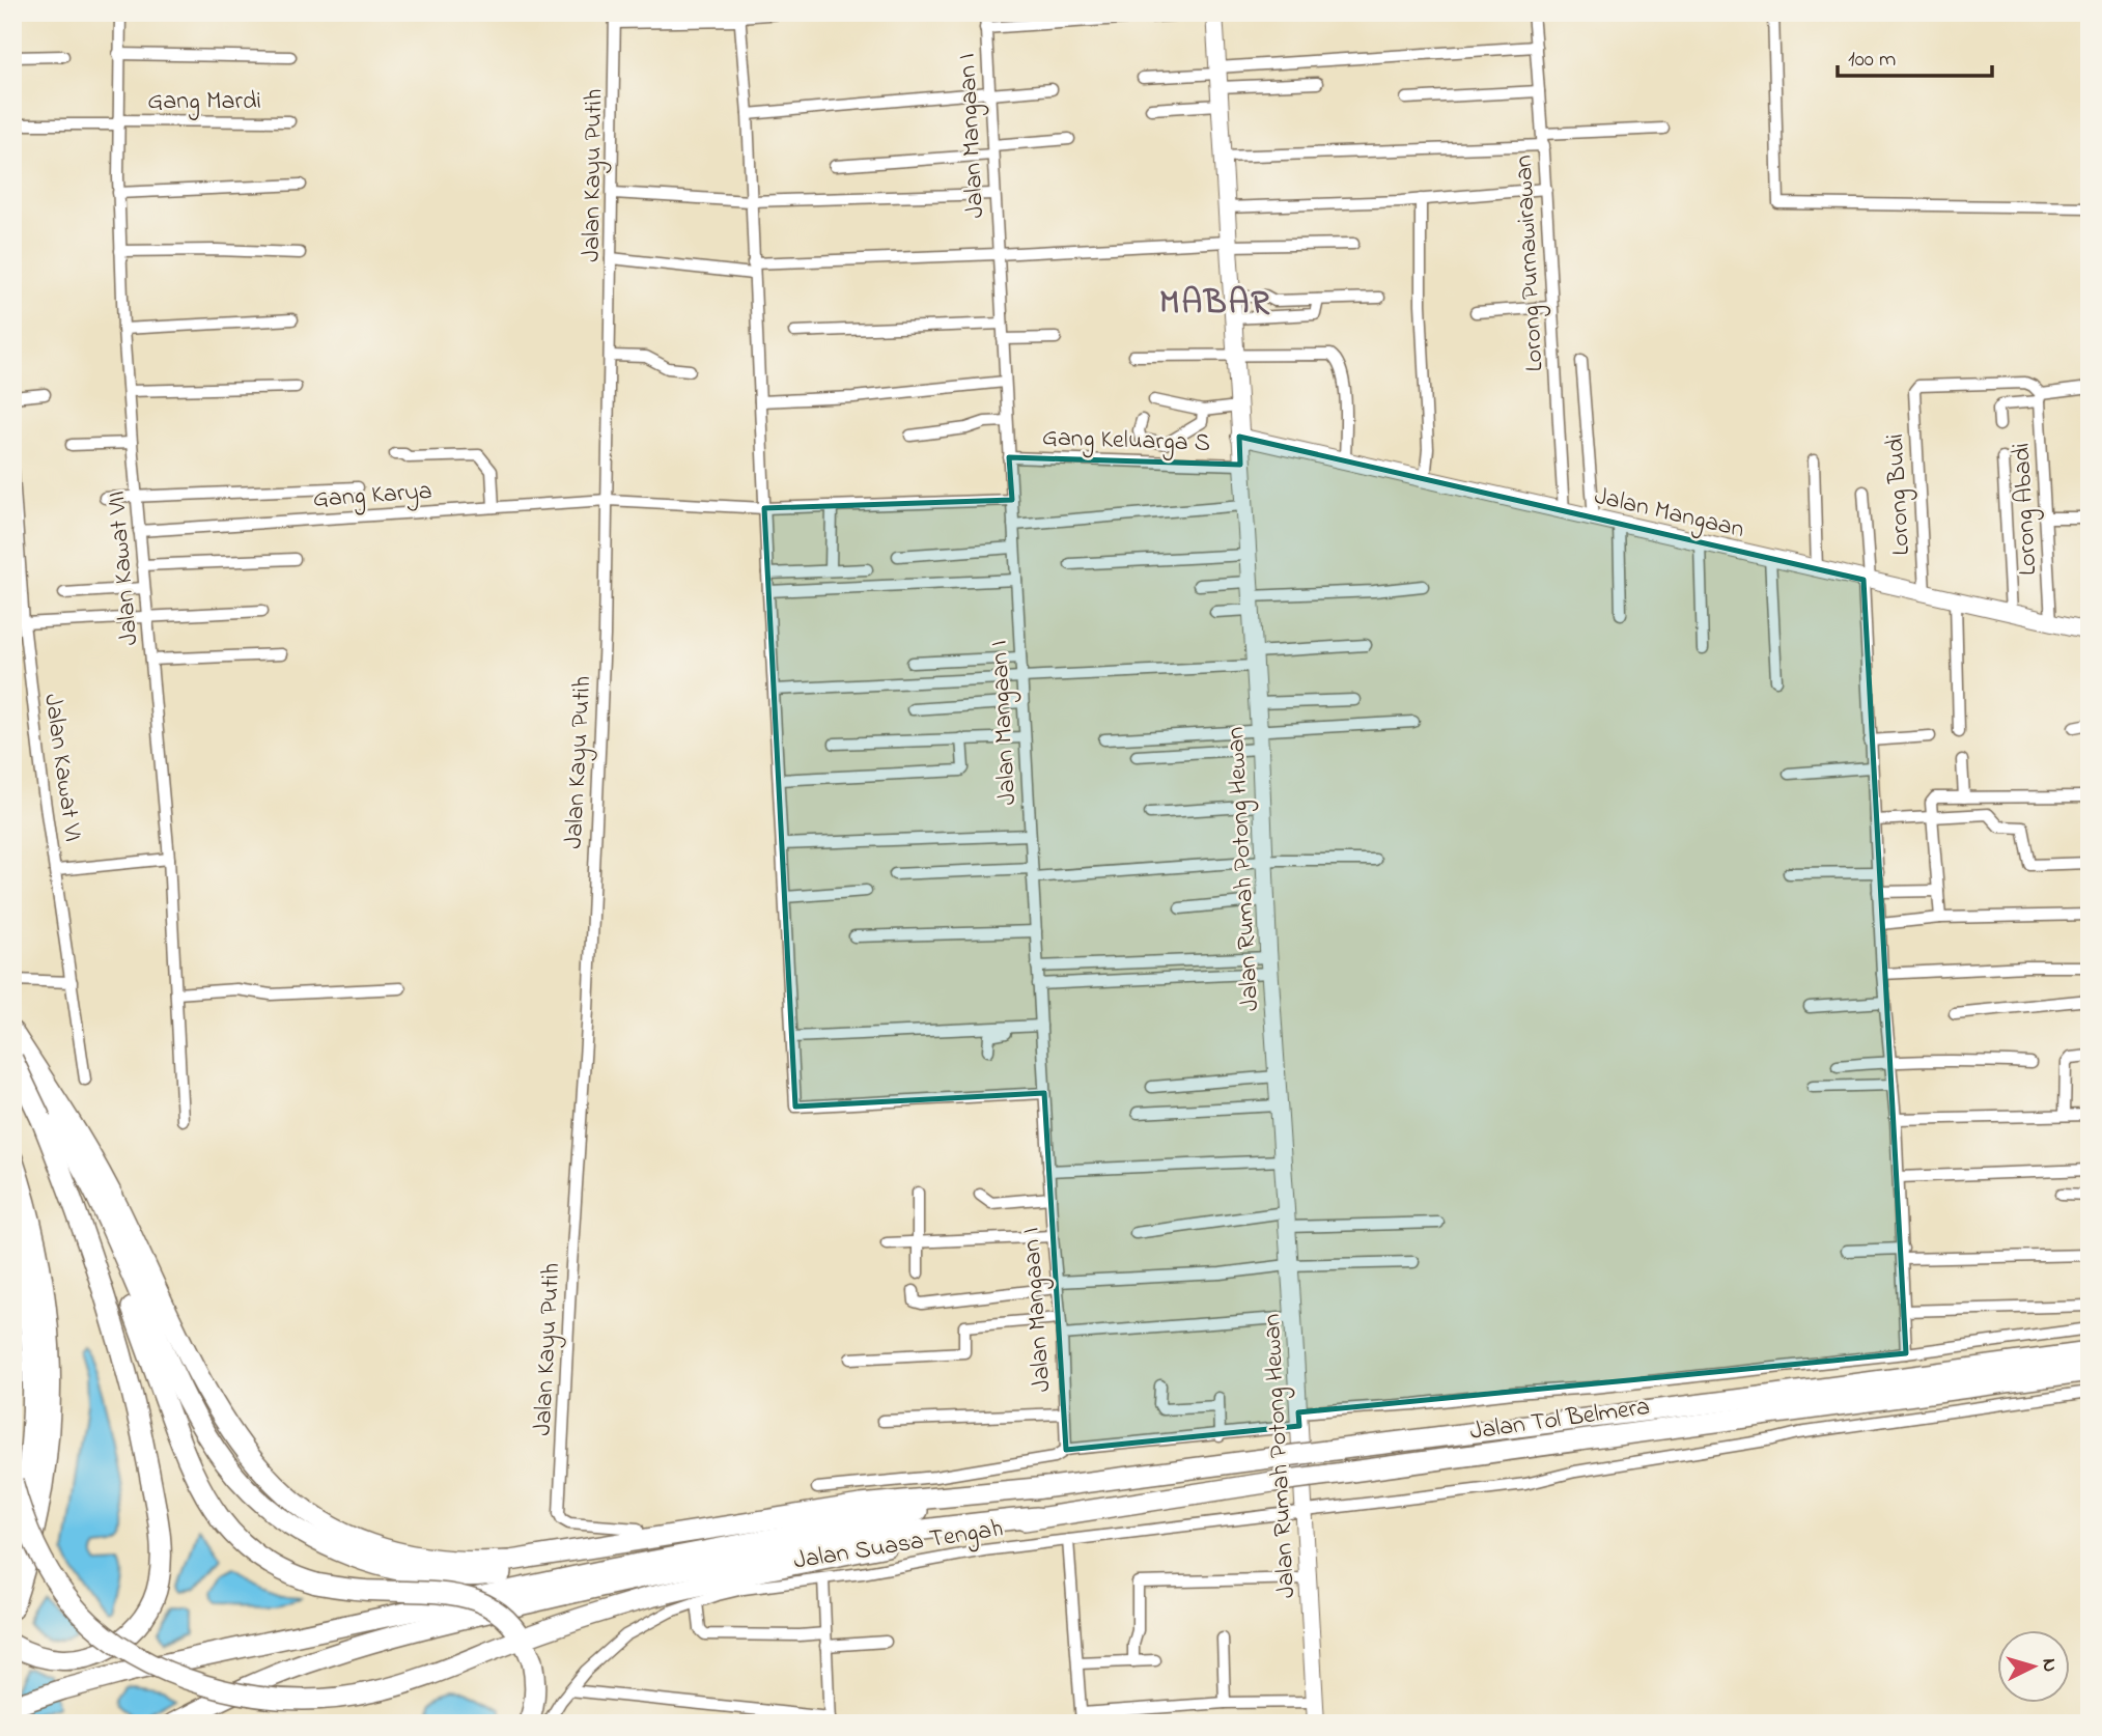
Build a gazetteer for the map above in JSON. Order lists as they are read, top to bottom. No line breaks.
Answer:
{"streets":{"highway":["Jalan Tol Belmera"],"street":["Gang Mardi","Jalan Mangaan I","Jalan Kayu Putih","Lorong Purnawirawan","Gang Keluarga S","Gang Karya","Lorong Budi","Lorong Abadi","Jalan Mangaan","Jalan Kawat VII","Jalan Kawat VI","Jalan Rumah Potong Hewan","Jalan Suasa Tengah"]},"crossings":[["Gang Mardi","Jalan Kawat VII"],["Jalan Mangaan I","Gang Keluarga S"],["Jalan Mangaan I","Gang Karya"],["Jalan Kayu Putih","Gang Karya"],["Lorong Purnawirawan","Jalan Mangaan"],["Gang Keluarga S","Jalan Rumah Potong Hewan"],["Gang Karya","Jalan Kawat VII"],["Lorong Budi","Lorong Abadi"],["Lorong Budi","Jalan Mangaan"],["Lorong Abadi","Jalan Mangaan"],["Jalan Mangaan","Jalan Rumah Potong Hewan"],["Jalan Rumah Potong Hewan","Jalan Suasa Tengah"]],"districts":["MABAR"],"scale_bar":"100 m","north":"right"}
